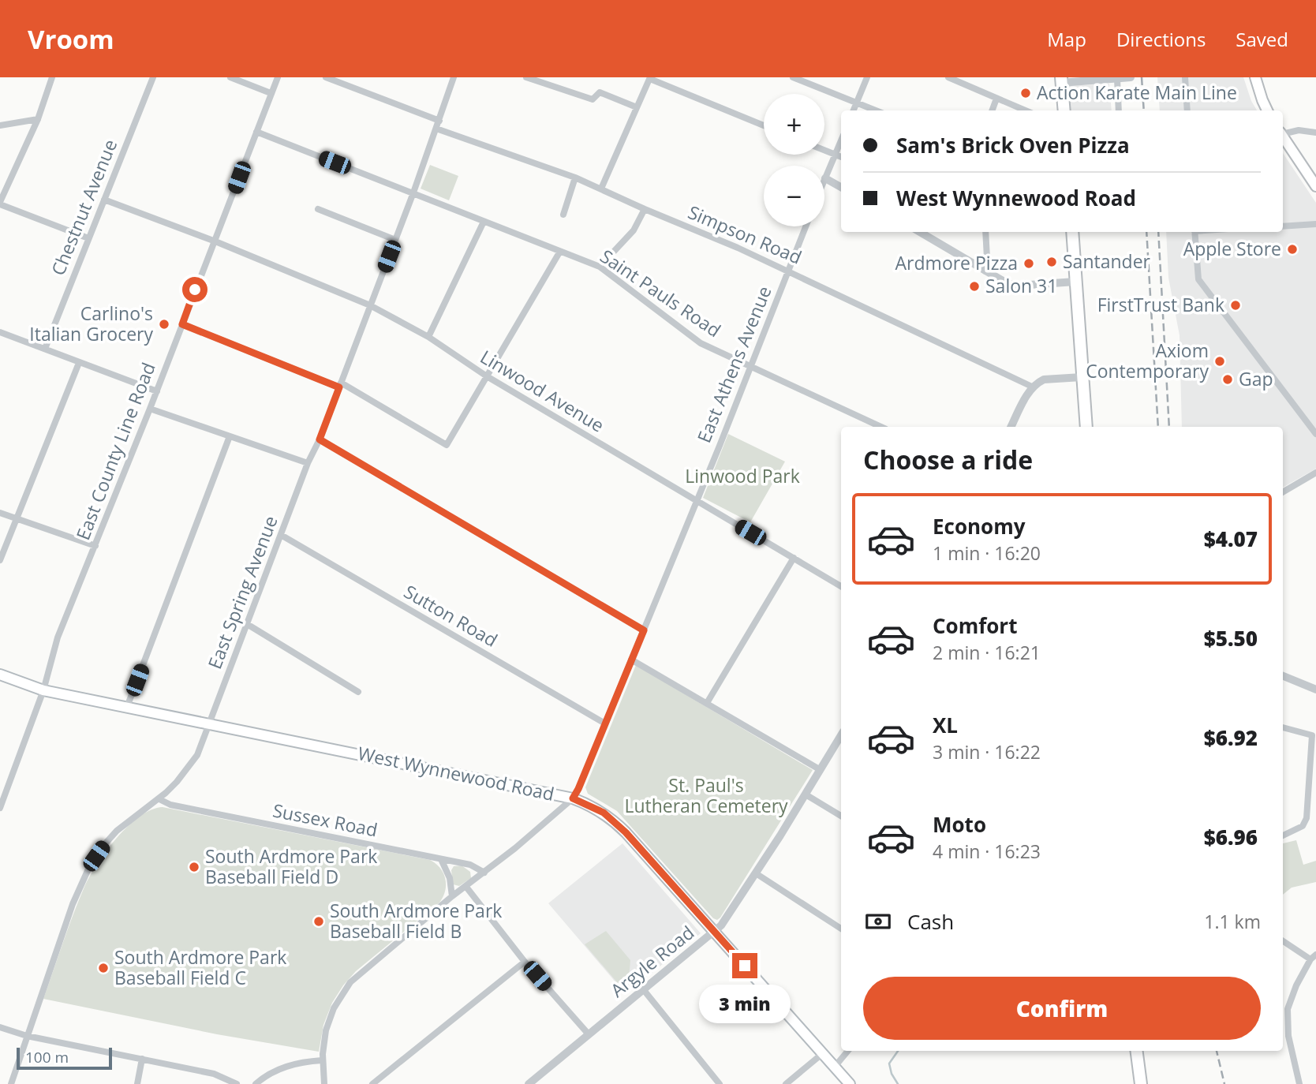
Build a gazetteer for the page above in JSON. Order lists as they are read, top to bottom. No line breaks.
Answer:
{"streets":{"main road":["West Wynnewood Road"],"street":["Chestnut Avenue","Simpson Road","Saint Pauls Road","East Athens Avenue","Linwood Avenue","East County Line Road","East Spring Avenue","Sutton Road","Sussex Road","Argyle Road"]},"crossings":[["Chestnut Avenue","Linwood Avenue"],["Simpson Road","East Athens Avenue"],["Simpson Road","East Spring Avenue"],["Saint Pauls Road","East Athens Avenue"],["Saint Pauls Road","East Spring Avenue"],["East Athens Avenue","Linwood Avenue"],["East Athens Avenue","Sutton Road"],["East Athens Avenue","West Wynnewood Road"],["Linwood Avenue","East County Line Road"],["Linwood Avenue","East Spring Avenue"],["East County Line Road","West Wynnewood Road"],["East Spring Avenue","Sutton Road"],["East Spring Avenue","West Wynnewood Road"],["East Spring Avenue","Sussex Road"],["West Wynnewood Road","Argyle Road"]],"parks":["Linwood Park","St. Paul's Lutheran Cemetery"],"places":["Action Karate Main Line","Apple Store","Santander","Ardmore Pizza","Salon 31","FirstTrust Bank","Carlino's Italian Grocery","Axiom Contemporary","Gap","South Ardmore Park Baseball Field D","South Ardmore Park Baseball Field B","South Ardmore Park Baseball Field C"],"scale_bar":"100 m","page":{"header":"Vroom","nav":["Map","Directions","Saved"],"map_buttons":["+","−"],"banner":["Sam's Brick Oven Pizza","West Wynnewood Road"],"heading":"Choose a ride","list":[{"name":"Economy","note":"1 min · 16:20","value":"$4.07"},{"name":"Comfort","note":"2 min · 16:21","value":"$5.50"},{"name":"XL","note":"3 min · 16:22","value":"$6.92"},{"name":"Moto","note":"4 min · 16:23","value":"$6.96"}],"pay":["Cash","1.1 km"],"buttons":"Confirm","bubble":"3 min","scale":"100 m"}}
